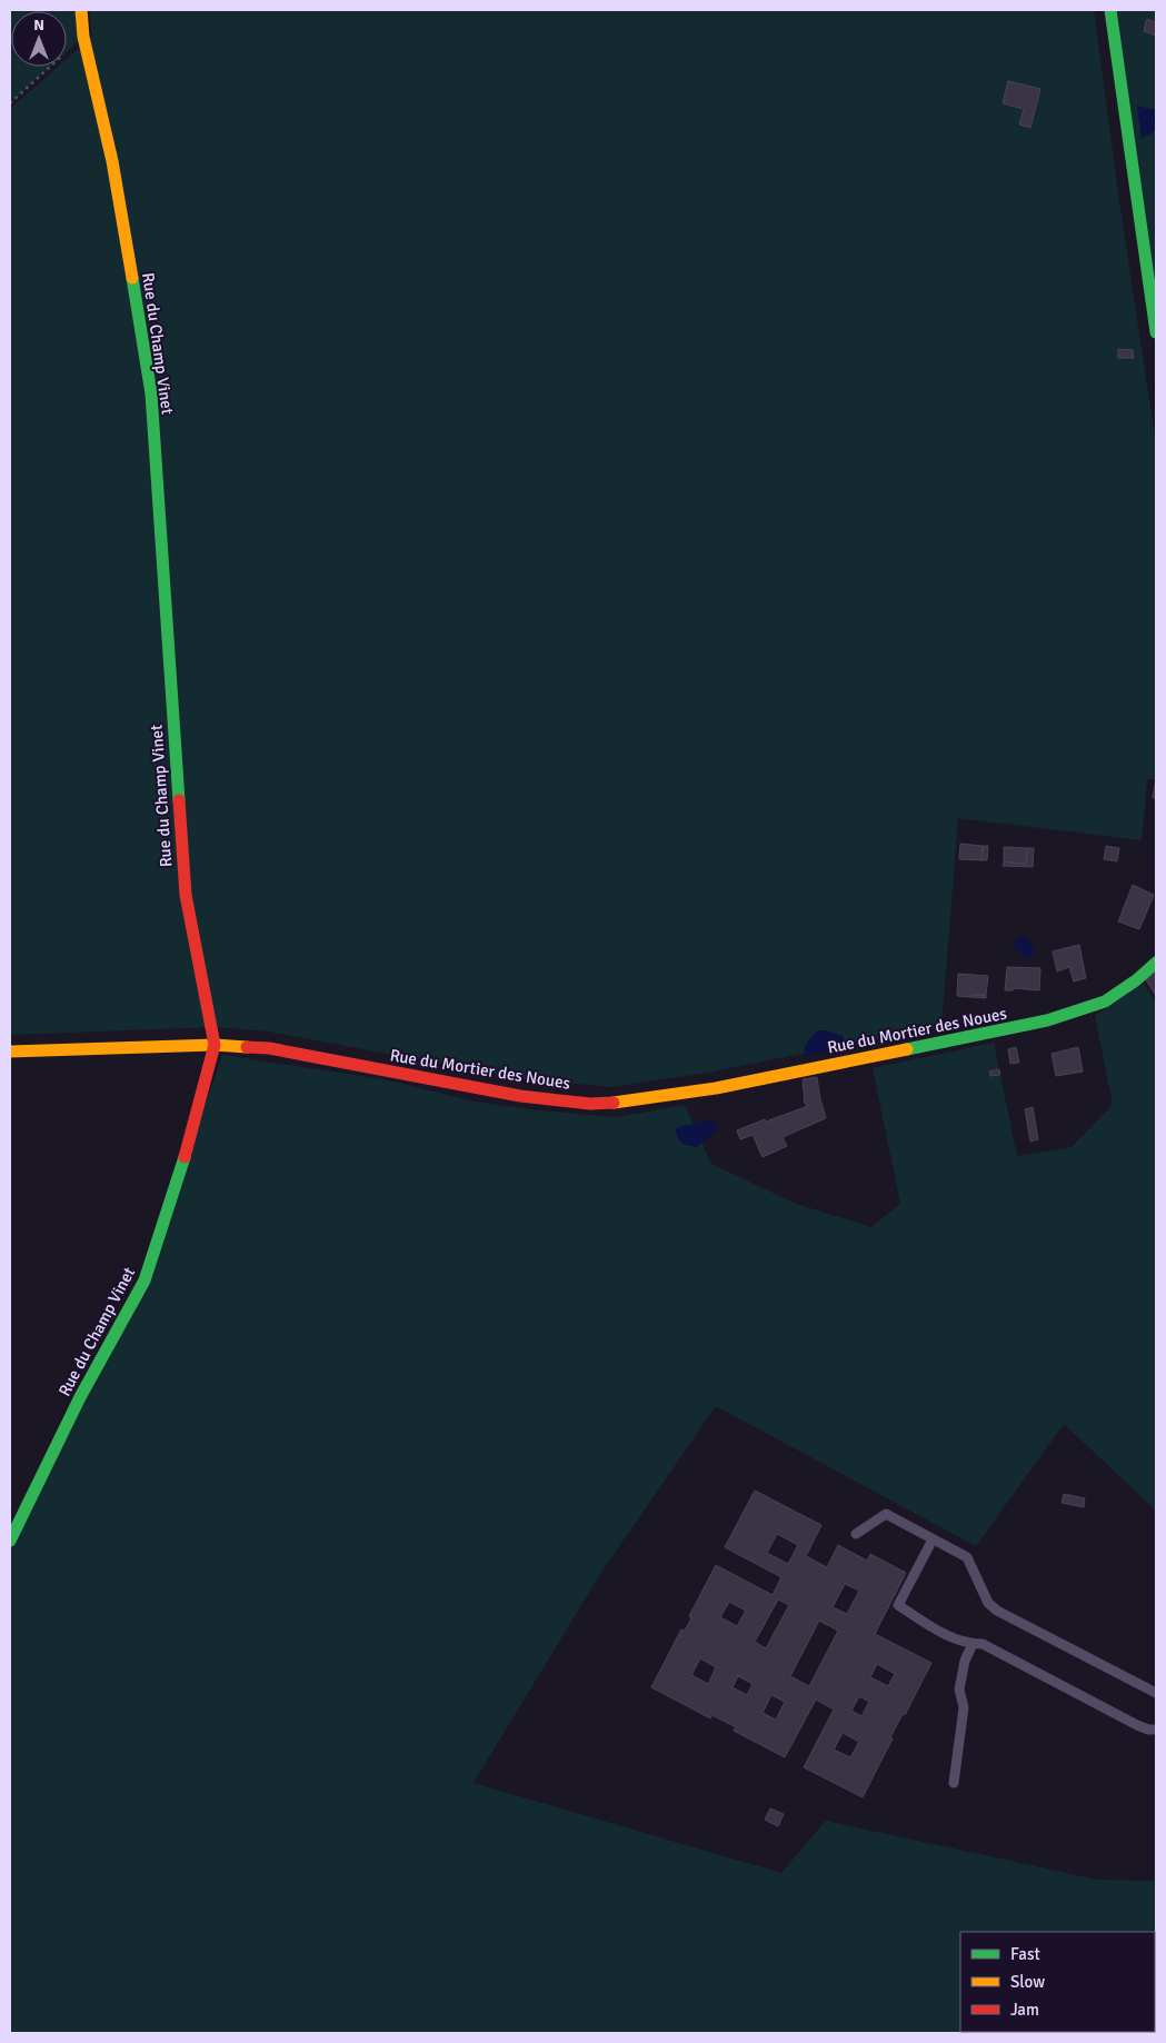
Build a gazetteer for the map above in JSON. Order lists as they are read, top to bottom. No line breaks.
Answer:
{"streets":{"street":["Rue du Champ Vinet","Rue du Mortier des Noues"]},"crossings":[["Rue du Champ Vinet","Rue du Mortier des Noues"]],"legend":["Fast","Slow","Jam"],"north":"top"}
